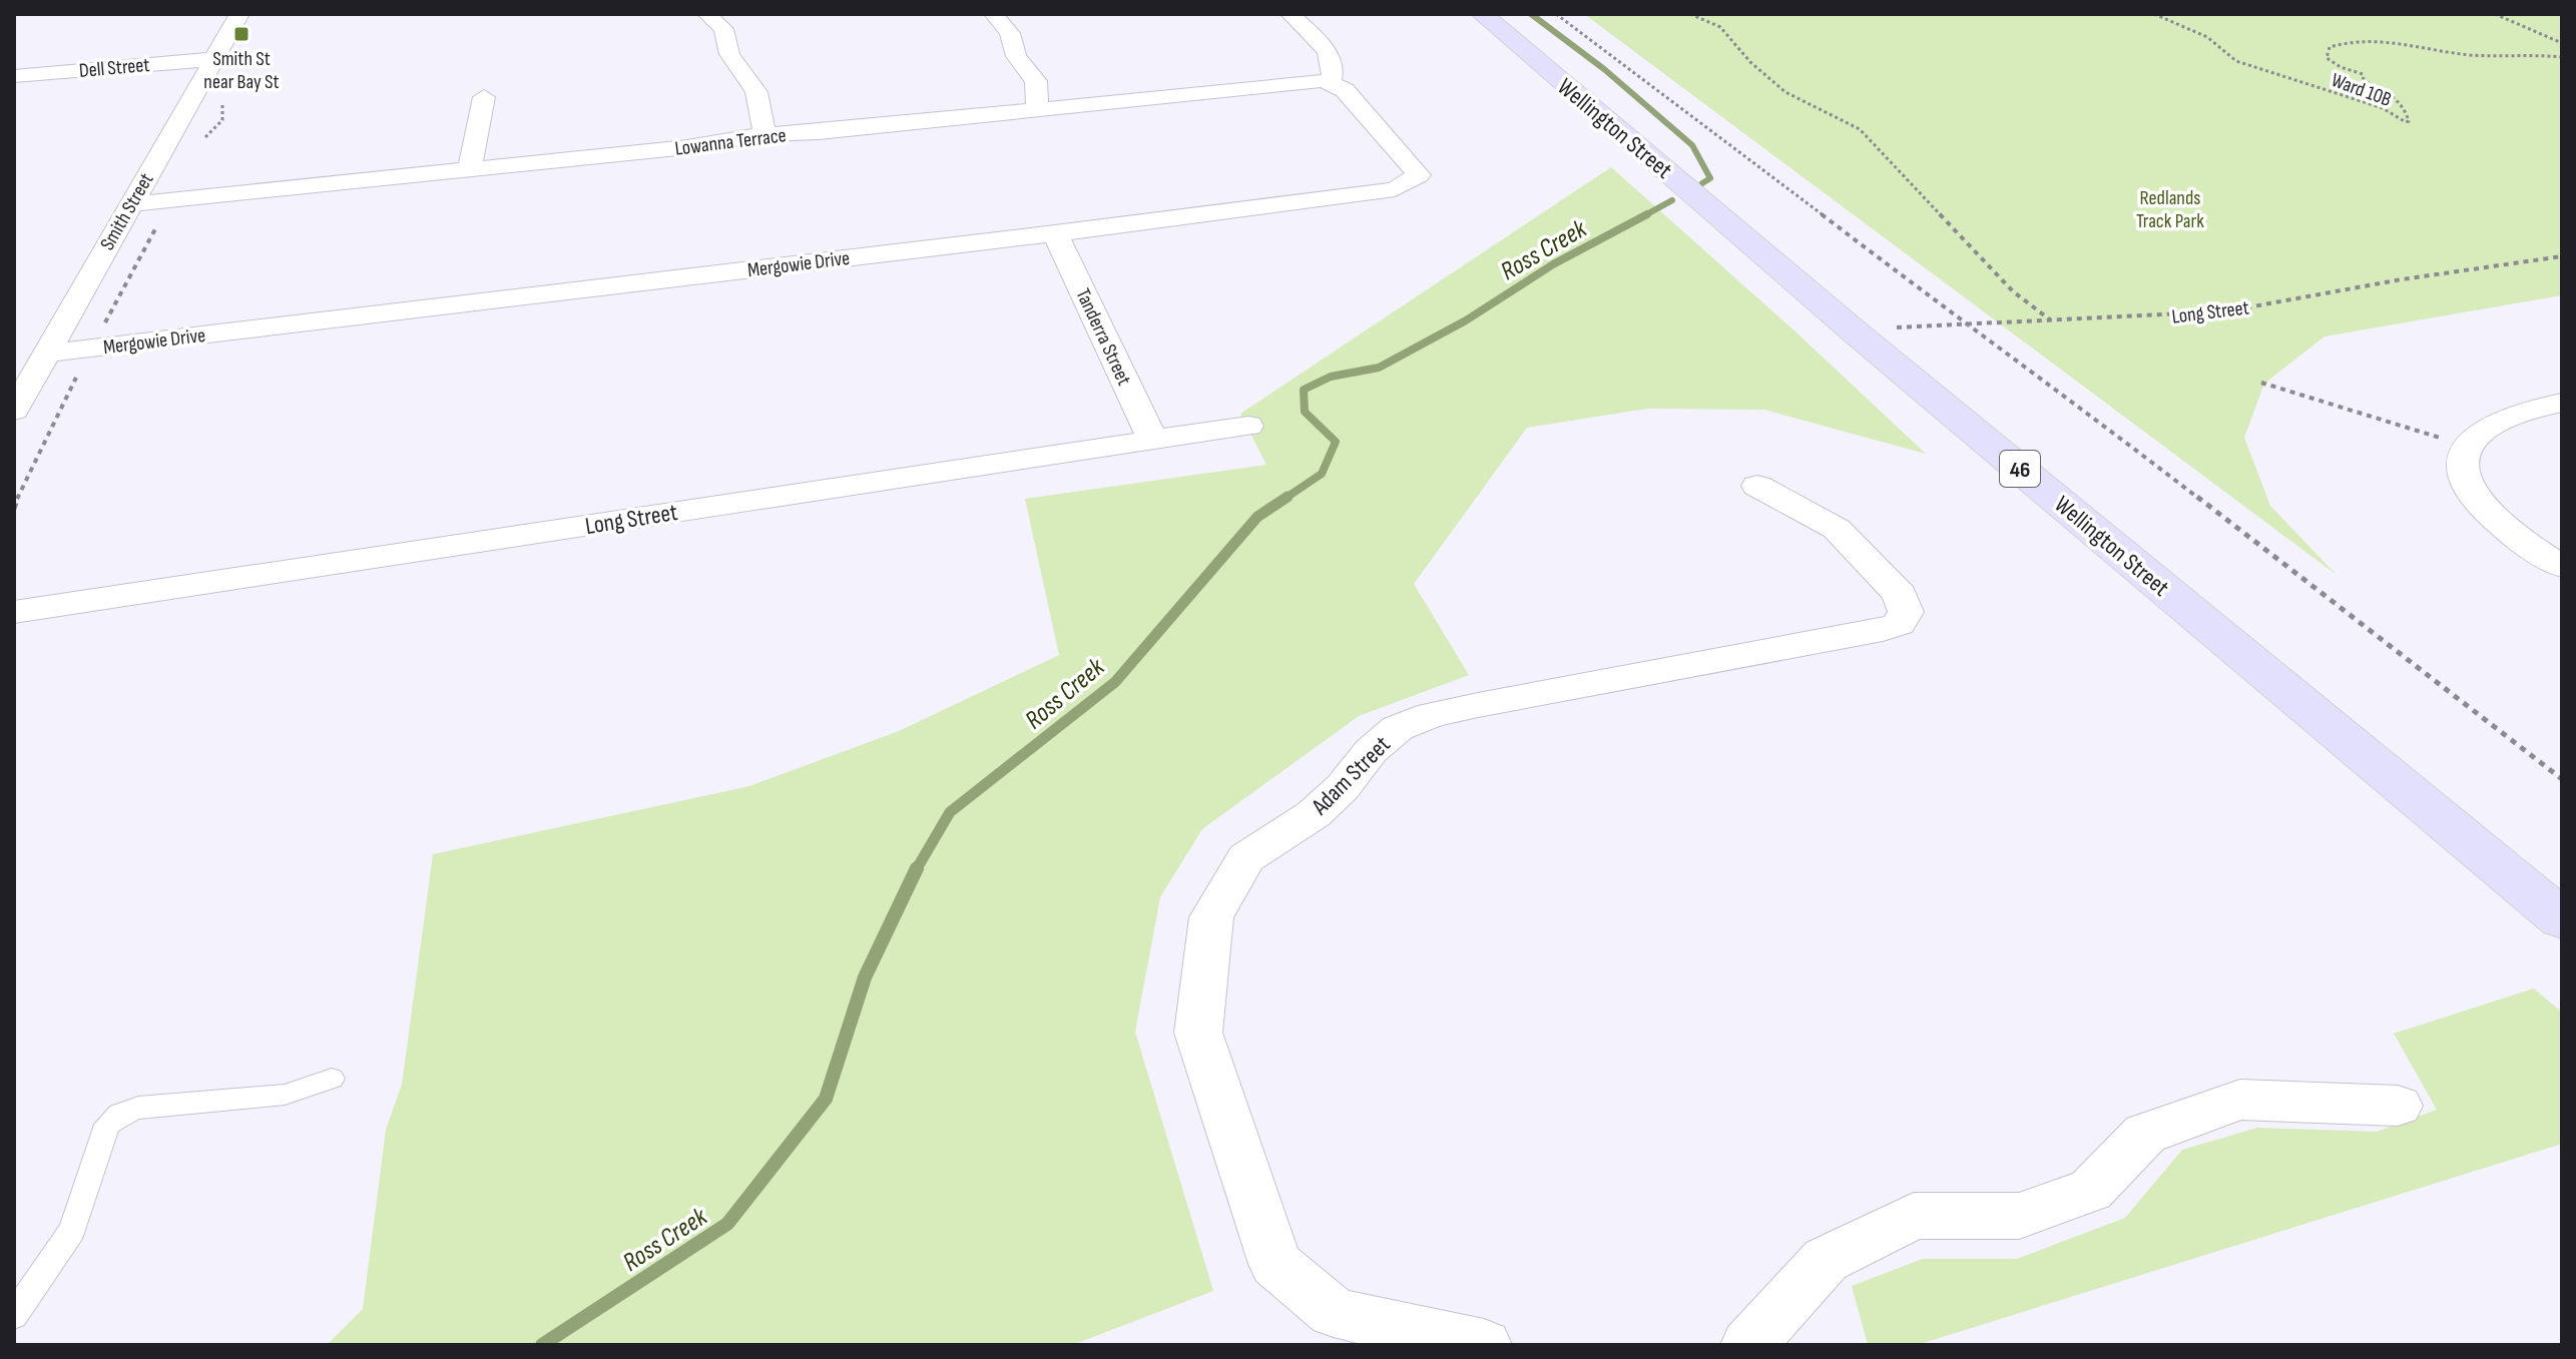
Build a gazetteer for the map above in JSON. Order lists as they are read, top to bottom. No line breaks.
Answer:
{"streets":{"main road":["Wellington Street","46"],"street":["Dell Street","Lowanna Terrace","Smith Street","Mergowie Drive","Long Street","Tanderra Street","Adam Street"],"path":["Ward 10B"]},"crossings":[["Dell Street","Smith Street"],["Wellington Street","Long Street"],["Lowanna Terrace","Smith Street"],["Lowanna Terrace","Mergowie Drive"],["Smith Street","Mergowie Drive"],["Mergowie Drive","Tanderra Street"],["Long Street","Tanderra Street"]],"water":["Ross Creek"],"parks":["Redlands Track Park"],"places":{"transit":["Smith St near Bay St"]}}
